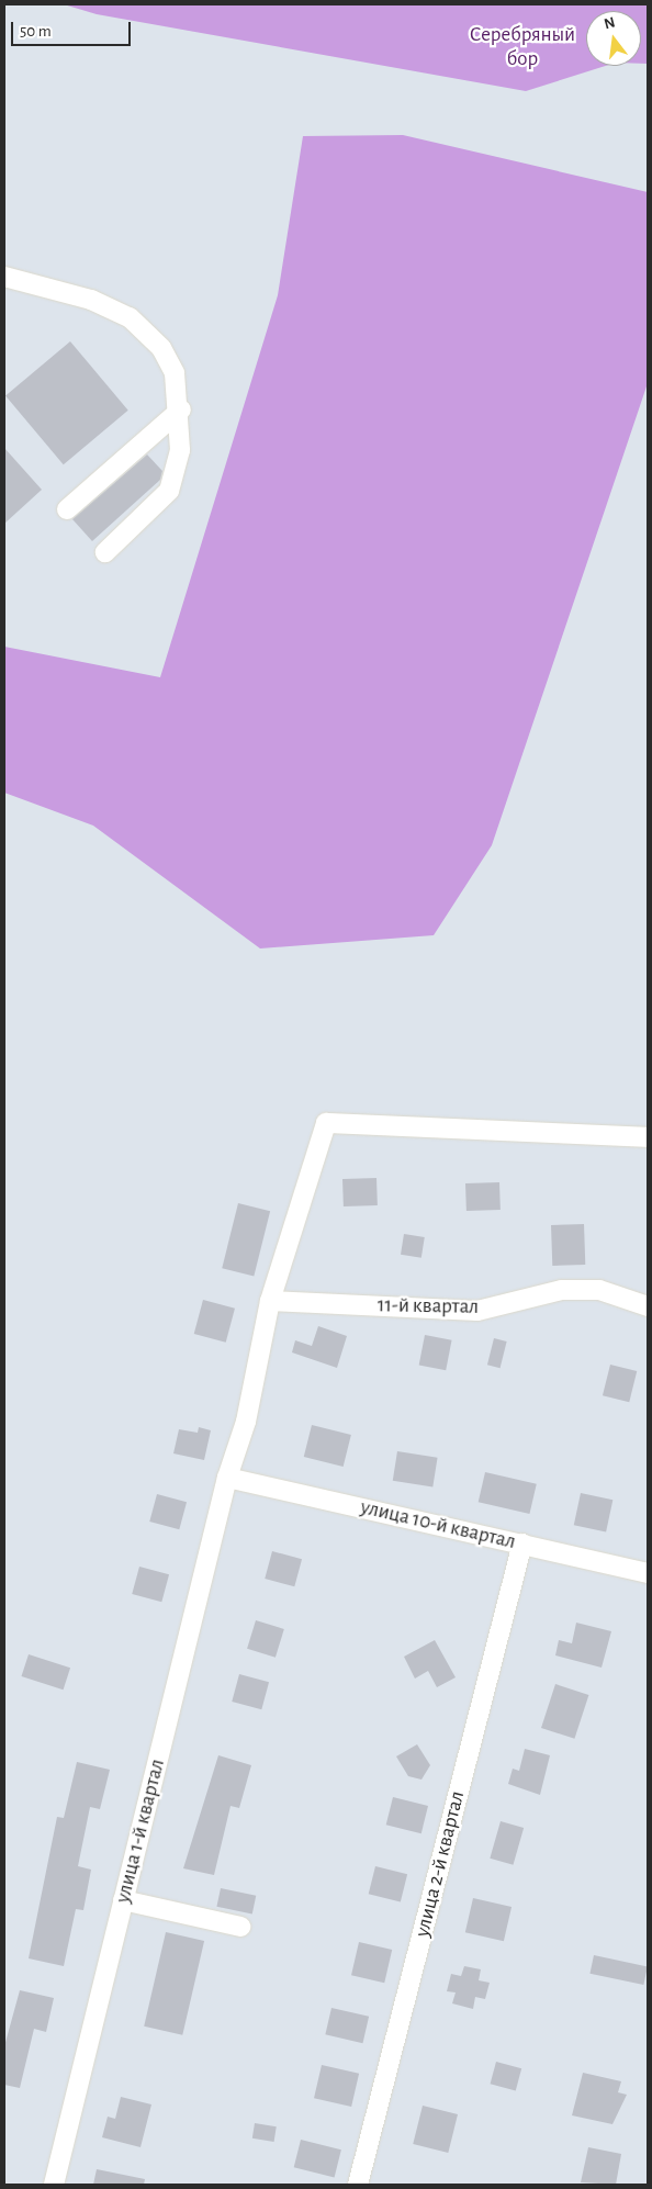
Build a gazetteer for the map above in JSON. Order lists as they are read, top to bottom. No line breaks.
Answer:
{"streets":{"street":["11-й квартал","улица 10-й квартал","улица 1-й квартал","улица 2-й квартал"]},"crossings":[["11-й квартал","улица 1-й квартал"],["улица 10-й квартал","улица 1-й квартал"],["улица 10-й квартал","улица 2-й квартал"]],"parks":["Серебряный бор"],"scale_bar":"50 m","north":"top"}
